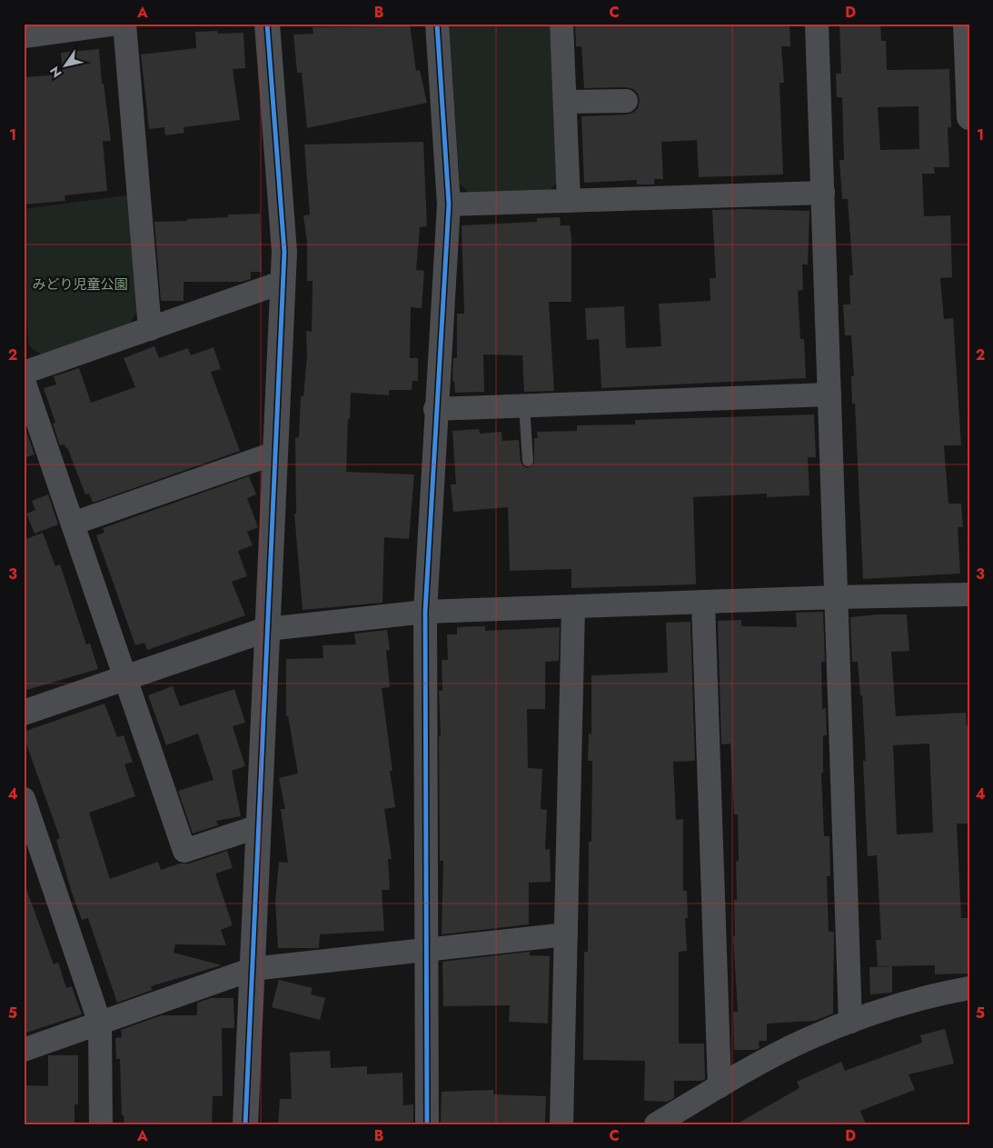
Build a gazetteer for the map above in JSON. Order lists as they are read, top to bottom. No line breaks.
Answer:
{"parks":["みどり児童公園"],"north":"bottom left","grid":{"columns":["A","B","C","D"],"rows":["1","2","3","4","5"]}}
